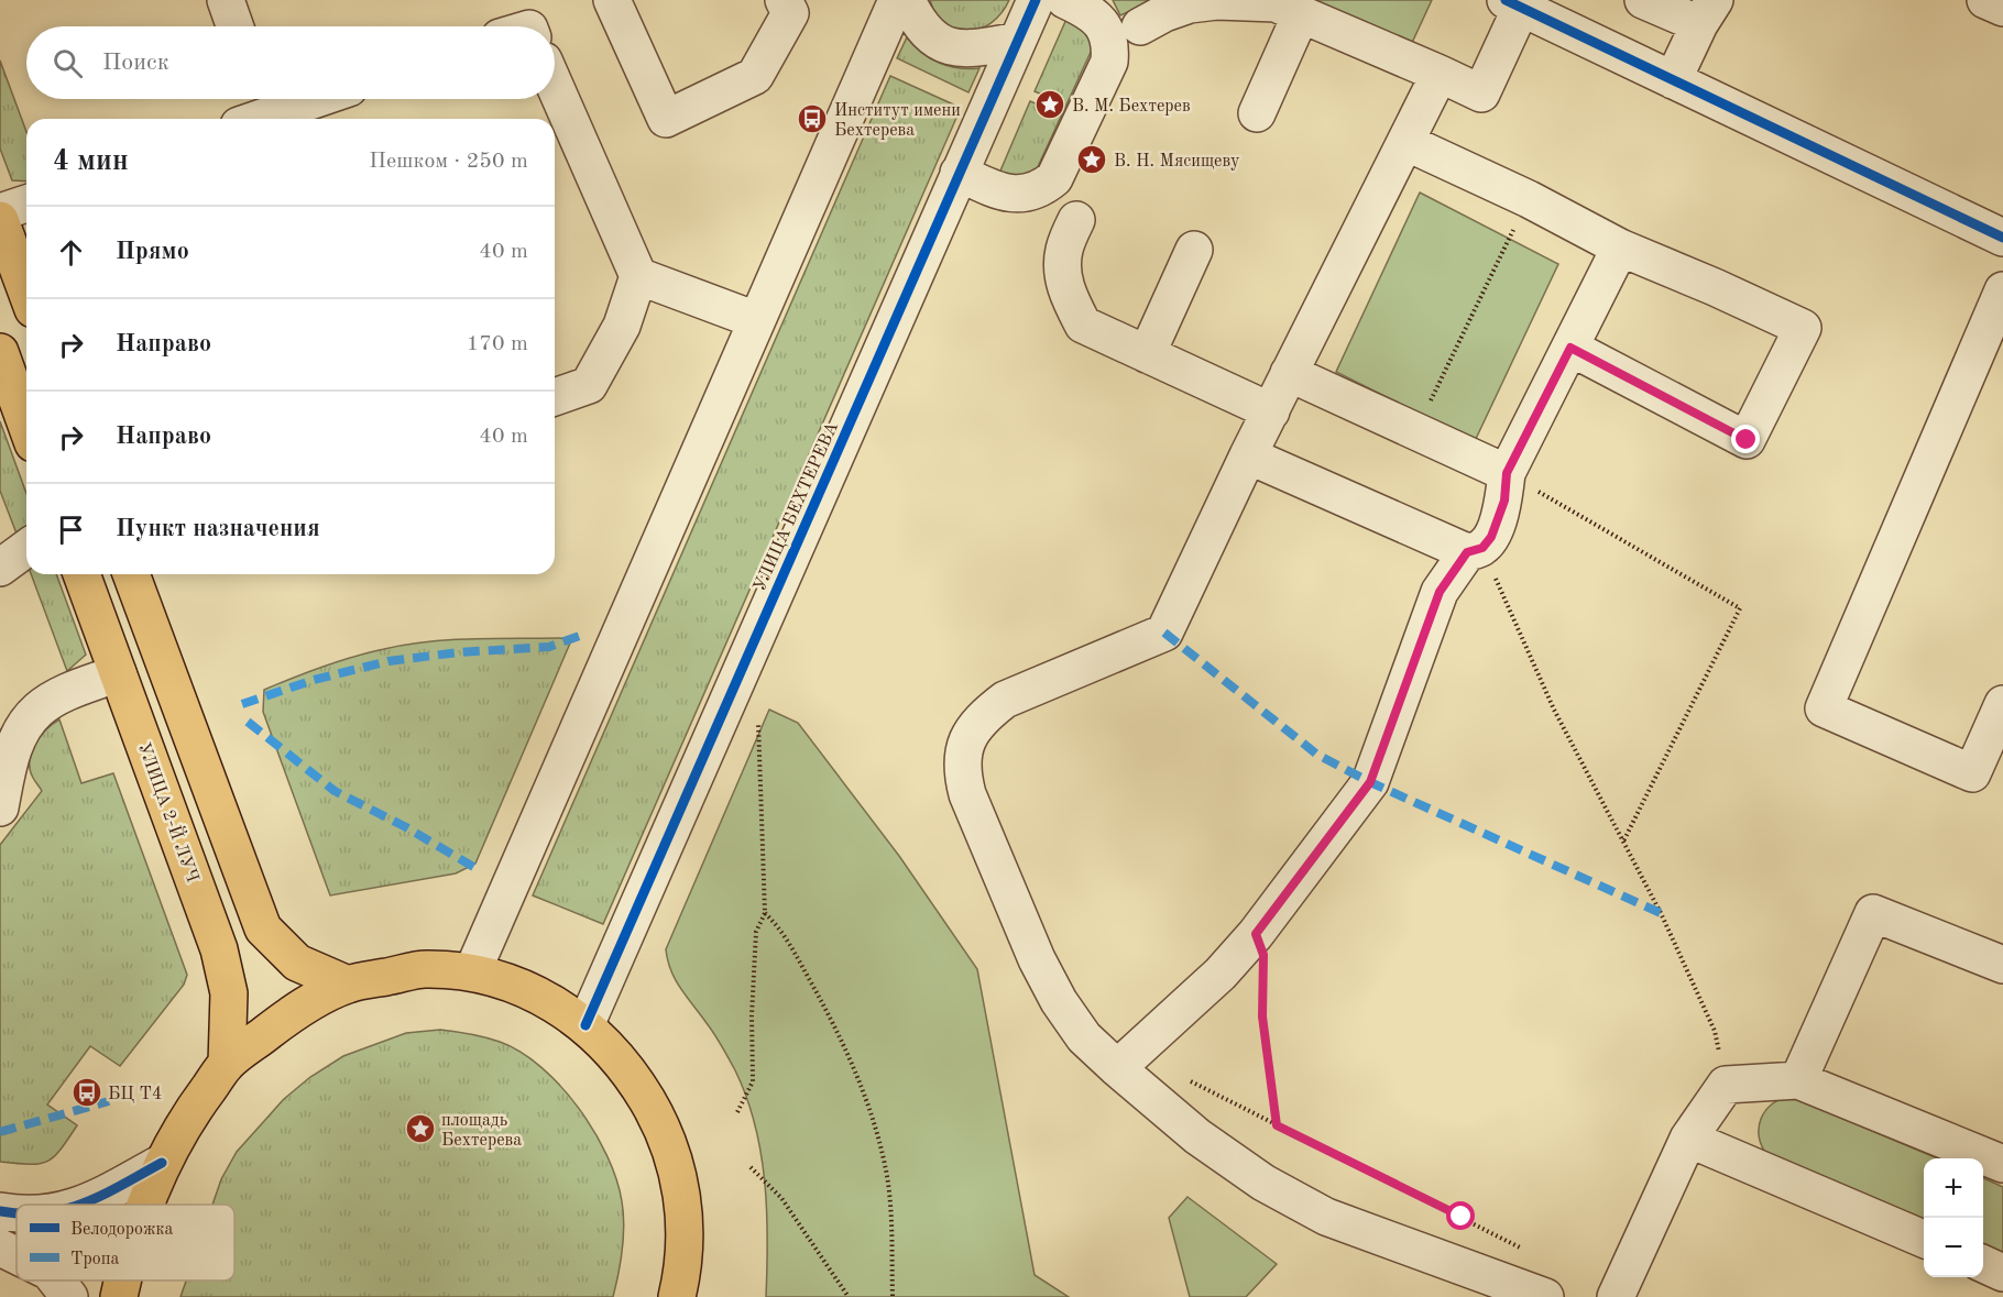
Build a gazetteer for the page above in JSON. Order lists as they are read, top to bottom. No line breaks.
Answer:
{"streets":{"main road":["УЛИЦА 2-Й ЛУЧ"],"street":["УЛИЦА БЕХТЕРЕВА"]},"places":{"place":["В. М. Бехтерев","В. Н. Мясищеву","площадь Бехтерева"],"bus stop":["Институт имени Бехтерева","БЦ Т4"]},"legend":["Велодорожка","Тропа"],"page":{"search":"Поиск","heading":["4 мин","Пешком · 250 m"],"list":[["Прямо","40 m"],["Направо","170 m"],["Направо","40 m"],"Пункт назначения"],"map_buttons":["+","−"]}}
